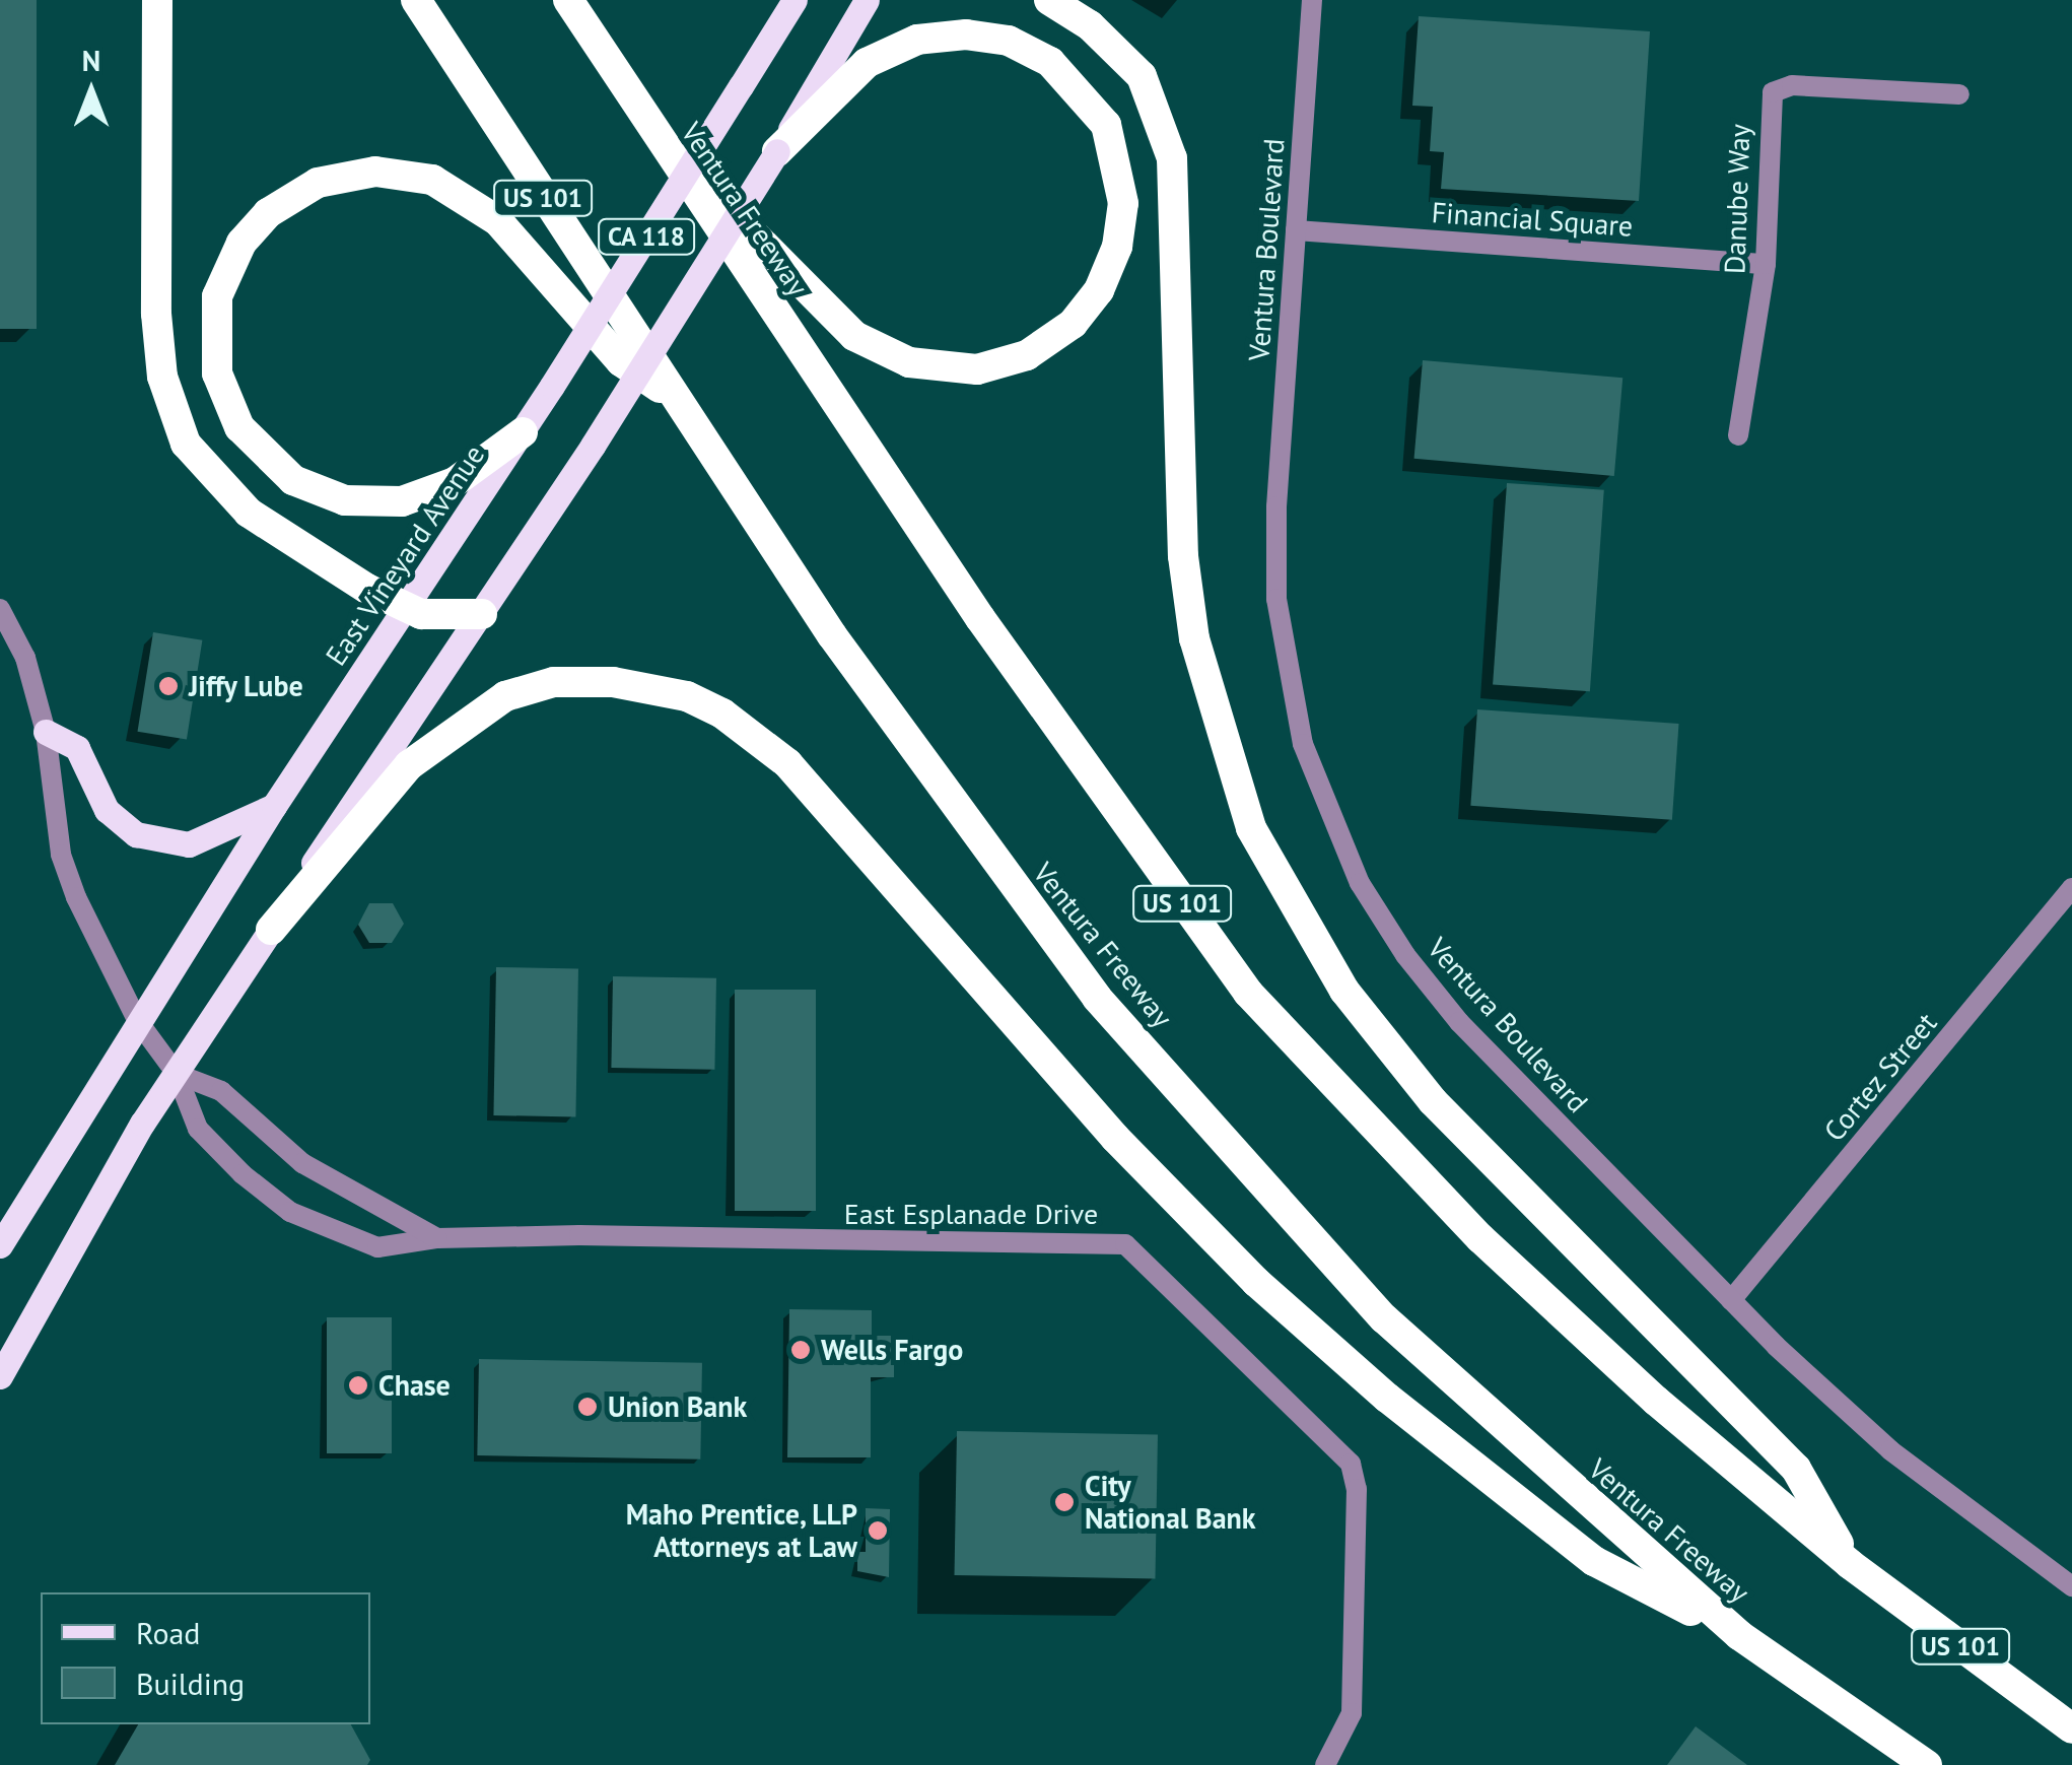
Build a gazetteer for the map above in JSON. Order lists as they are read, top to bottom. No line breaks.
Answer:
{"streets":{"highway":["US 101","Ventura Freeway"],"main road":["CA 118","East Vineyard Avenue"],"street":["Danube Way","Financial Square","Ventura Boulevard","Cortez Street","East Esplanade Drive"]},"crossings":[["Danube Way","Financial Square"],["Financial Square","Ventura Boulevard"],["Ventura Boulevard","Cortez Street"]],"places":["Jiffy Lube","Wells Fargo","Chase","Union Bank","City National Bank","Maho Prentice, LLP Attorneys at Law"],"legend":["Road","Building"],"north":"top"}
